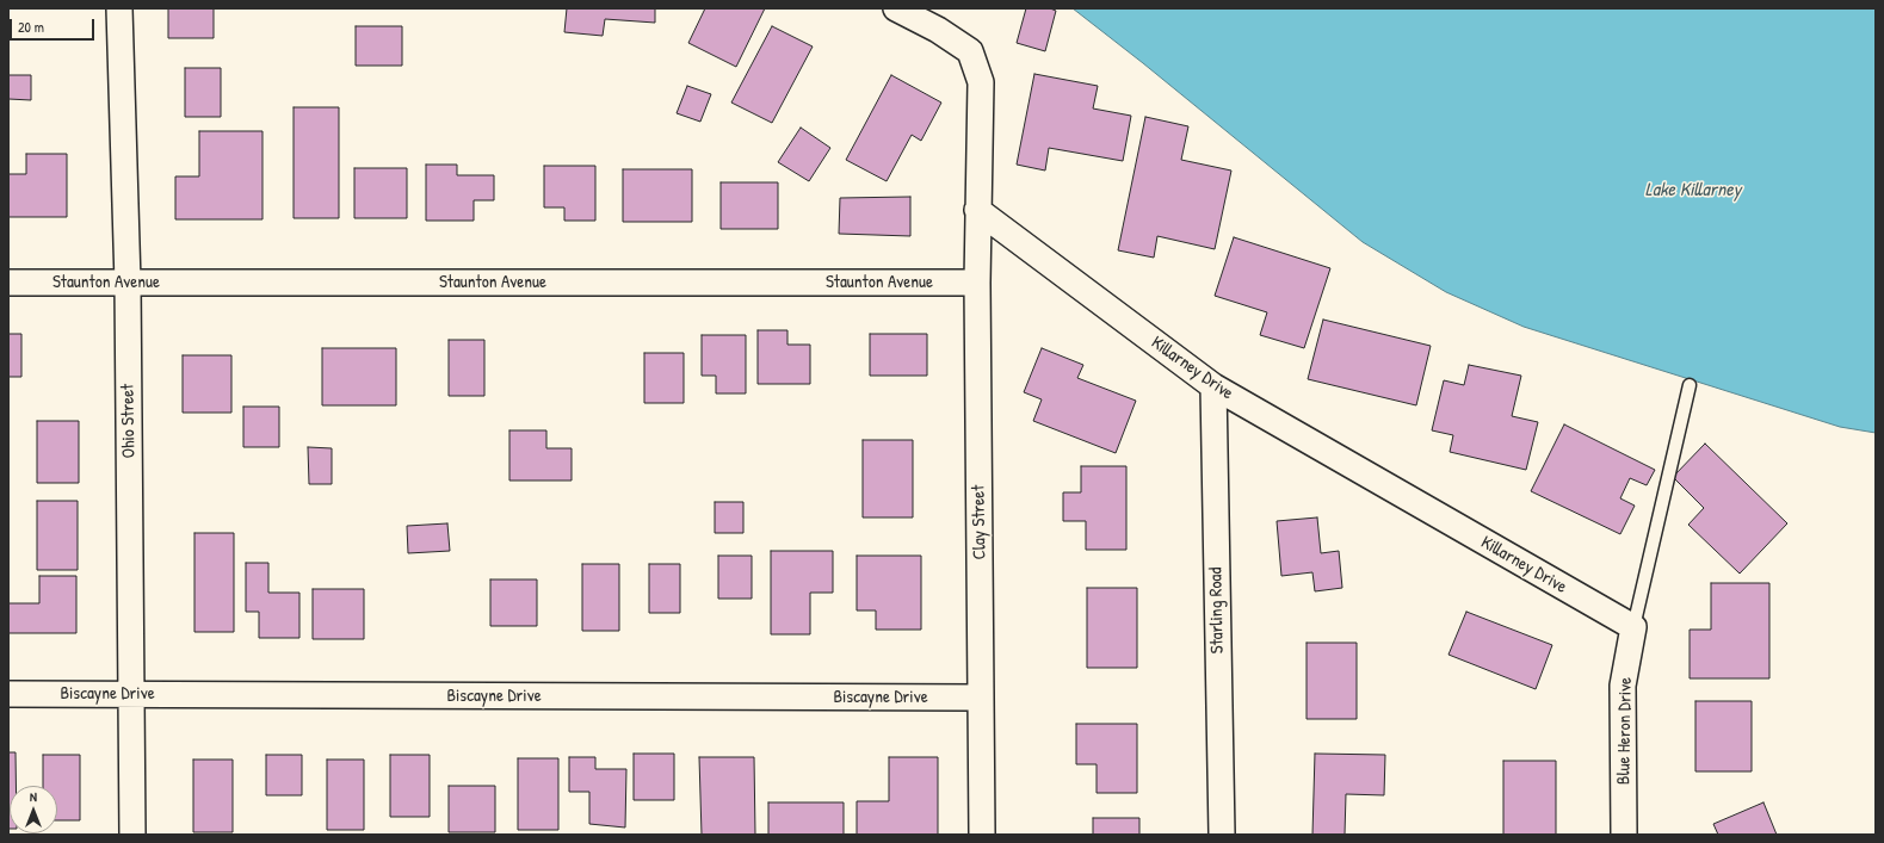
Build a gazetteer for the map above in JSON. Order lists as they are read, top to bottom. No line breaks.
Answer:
{"streets":{"street":["Staunton Avenue","Killarney Drive","Ohio Street","Clay Street","Starling Road","Biscayne Drive","Blue Heron Drive"]},"crossings":[["Staunton Avenue","Ohio Street"],["Staunton Avenue","Clay Street"],["Killarney Drive","Clay Street"],["Killarney Drive","Starling Road"],["Killarney Drive","Blue Heron Drive"],["Ohio Street","Biscayne Drive"],["Clay Street","Biscayne Drive"]],"water":["Lake Killarney"],"scale_bar":"20 m","north":"top"}
